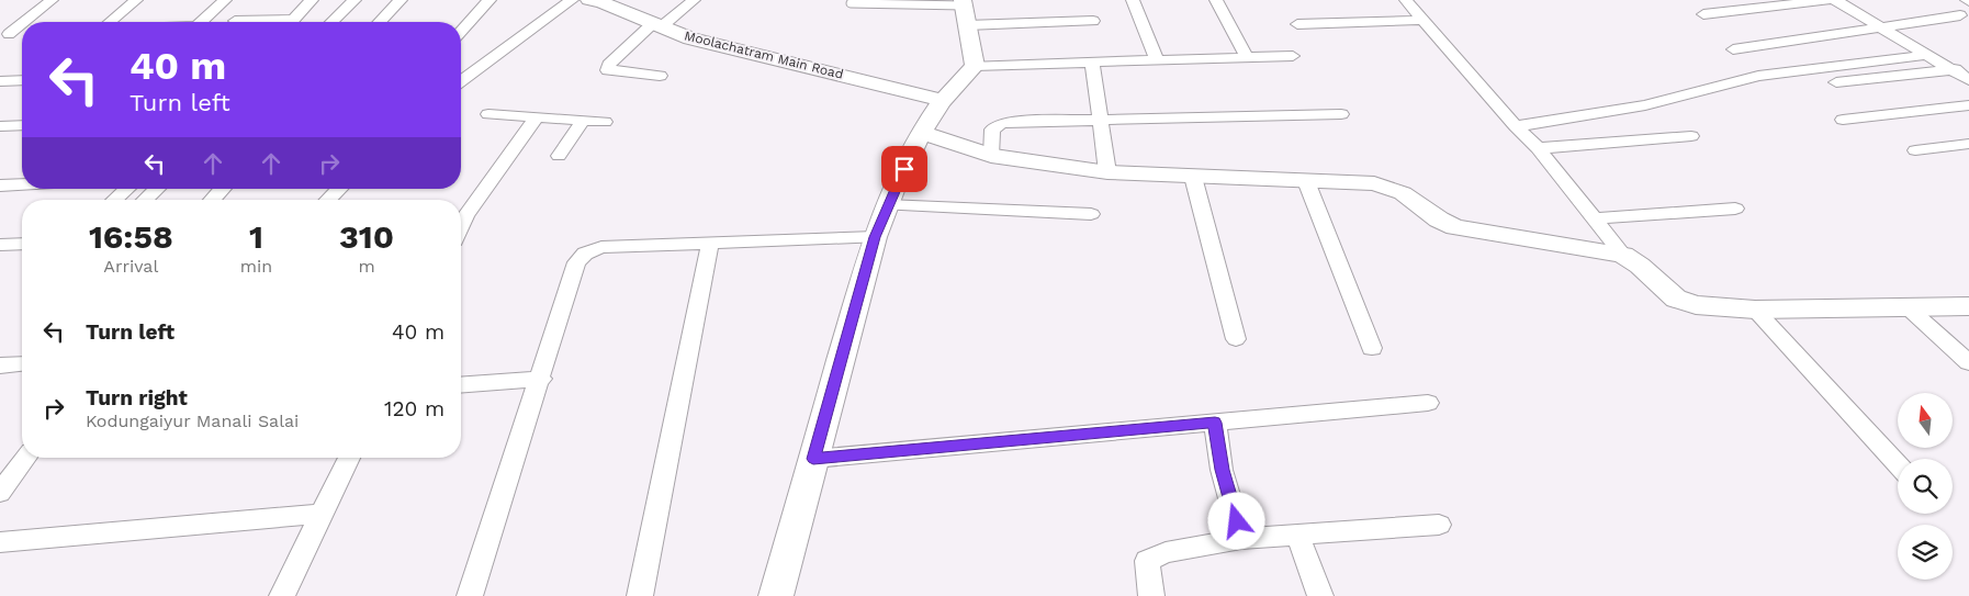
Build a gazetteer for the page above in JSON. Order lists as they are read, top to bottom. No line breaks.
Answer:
{"streets":{"street":["Moolachatram Main Road"]},"north":"top","page":{"turn":["40 m","Turn left"],"eta":["16:58","Arrival","1","min","310","m"],"list":[{"name":"Turn left","value":"40 m"},{"name":"Turn right","note":"Kodungaiyur Manali Salai","value":"120 m"}]}}
